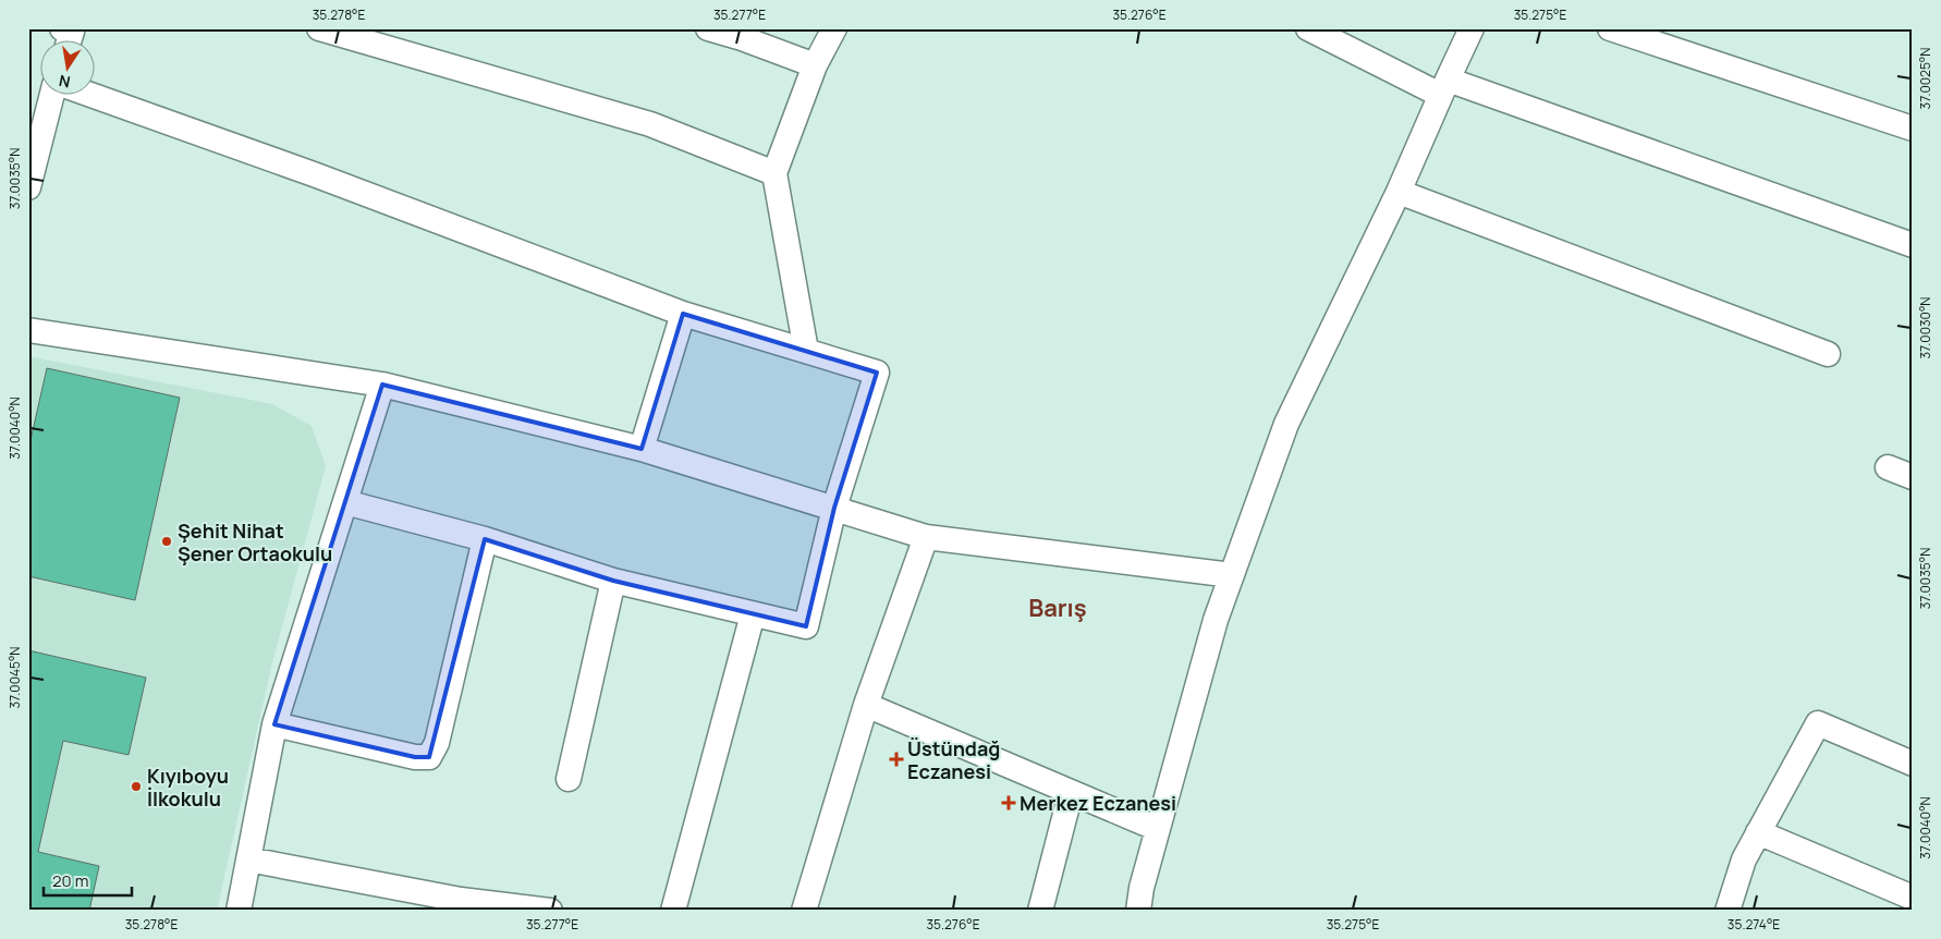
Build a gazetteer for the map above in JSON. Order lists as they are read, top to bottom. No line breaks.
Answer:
{"districts":["Barış"],"places":{"other":["Şehit Nihat Şener Ortaokulu","Kıyıboyu İlkokulu"],"health":["Üstündağ Eczanesi","Merkez Eczanesi"]},"scale_bar":"20 m","north":"bottom","coordinates":["35.278°E","35.277°E","35.276°E","35.275°E","37.0025°N","37.0035°N","37.0030°N","37.0040°N","37.0045°N","35.274°E"]}
